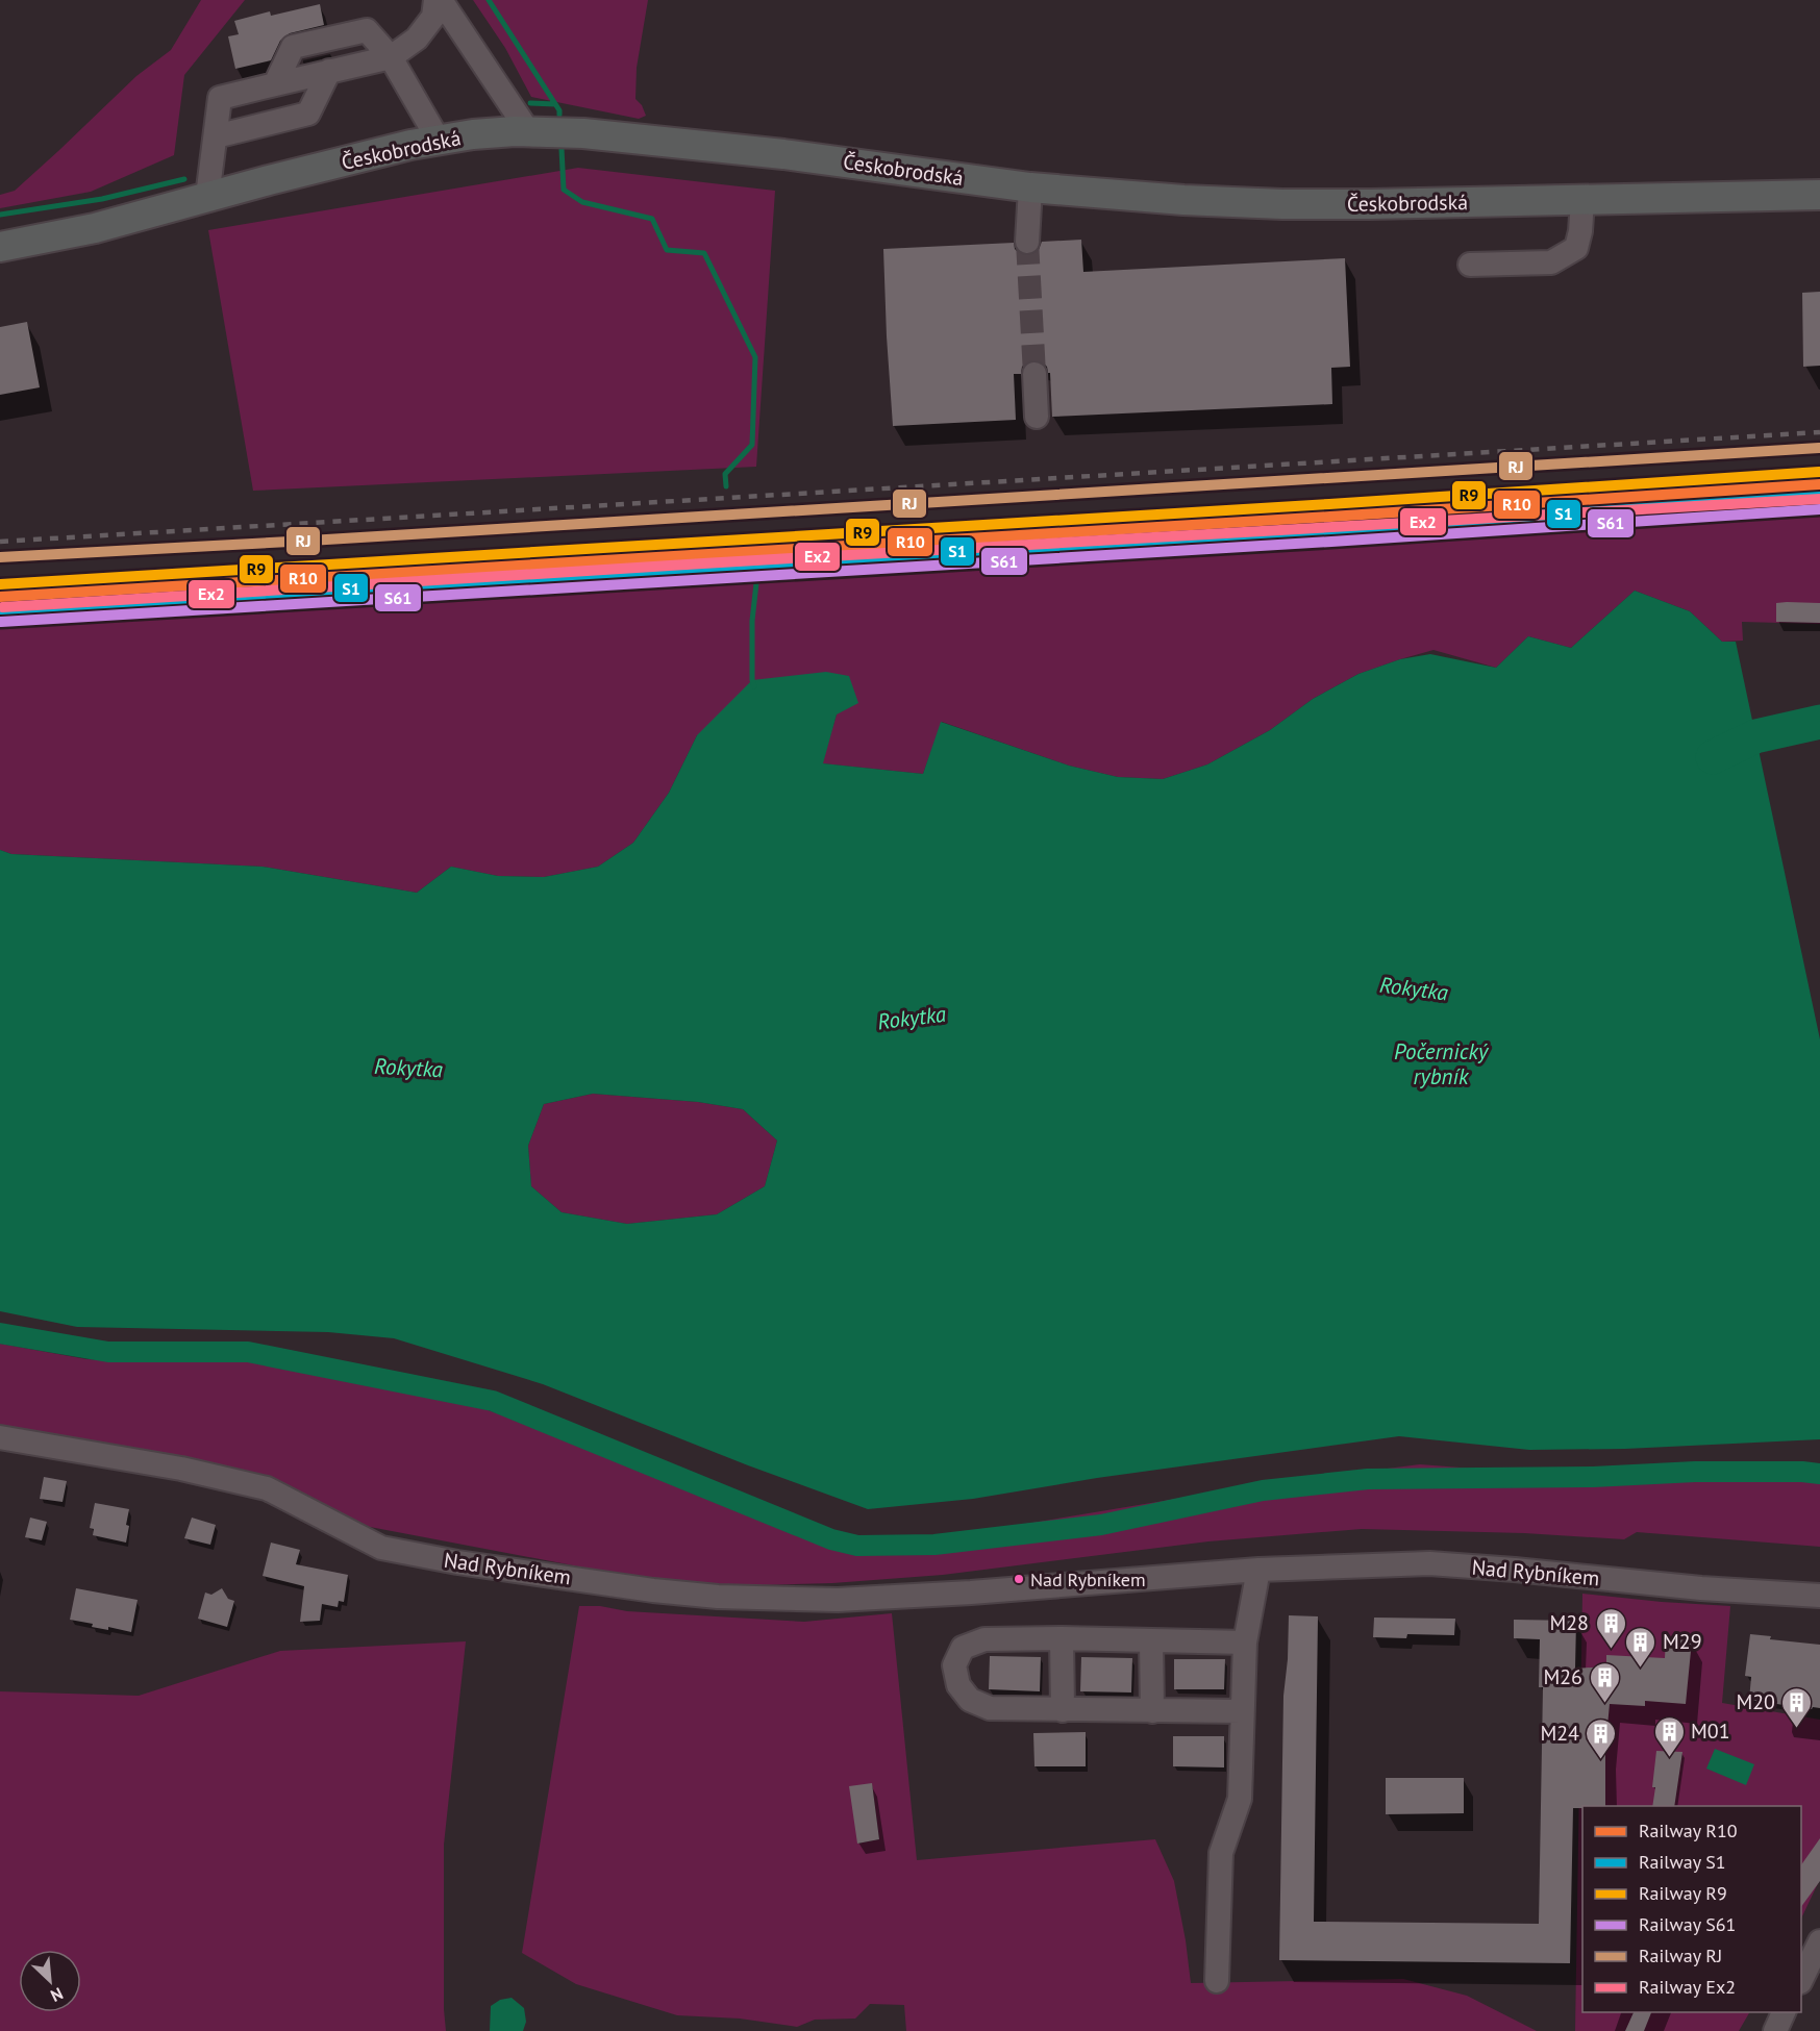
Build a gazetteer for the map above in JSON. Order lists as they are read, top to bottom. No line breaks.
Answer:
{"streets":{"main road":["Českobrodská"],"street":["Nad Rybníkem"]},"water":["Rokytka","Počernický rybník"],"places":{"other":["Nad Rybníkem"],"building":["M28","M29","M26","M20","M01","M24"]},"lines":["rail line RJ","rail line R9","rail line R10","rail line S1","rail line Ex2","rail line S61"],"legend":["Railway R10","Railway S1","Railway R9","Railway S61","Railway RJ","Railway Ex2"],"north":"bottom right"}
